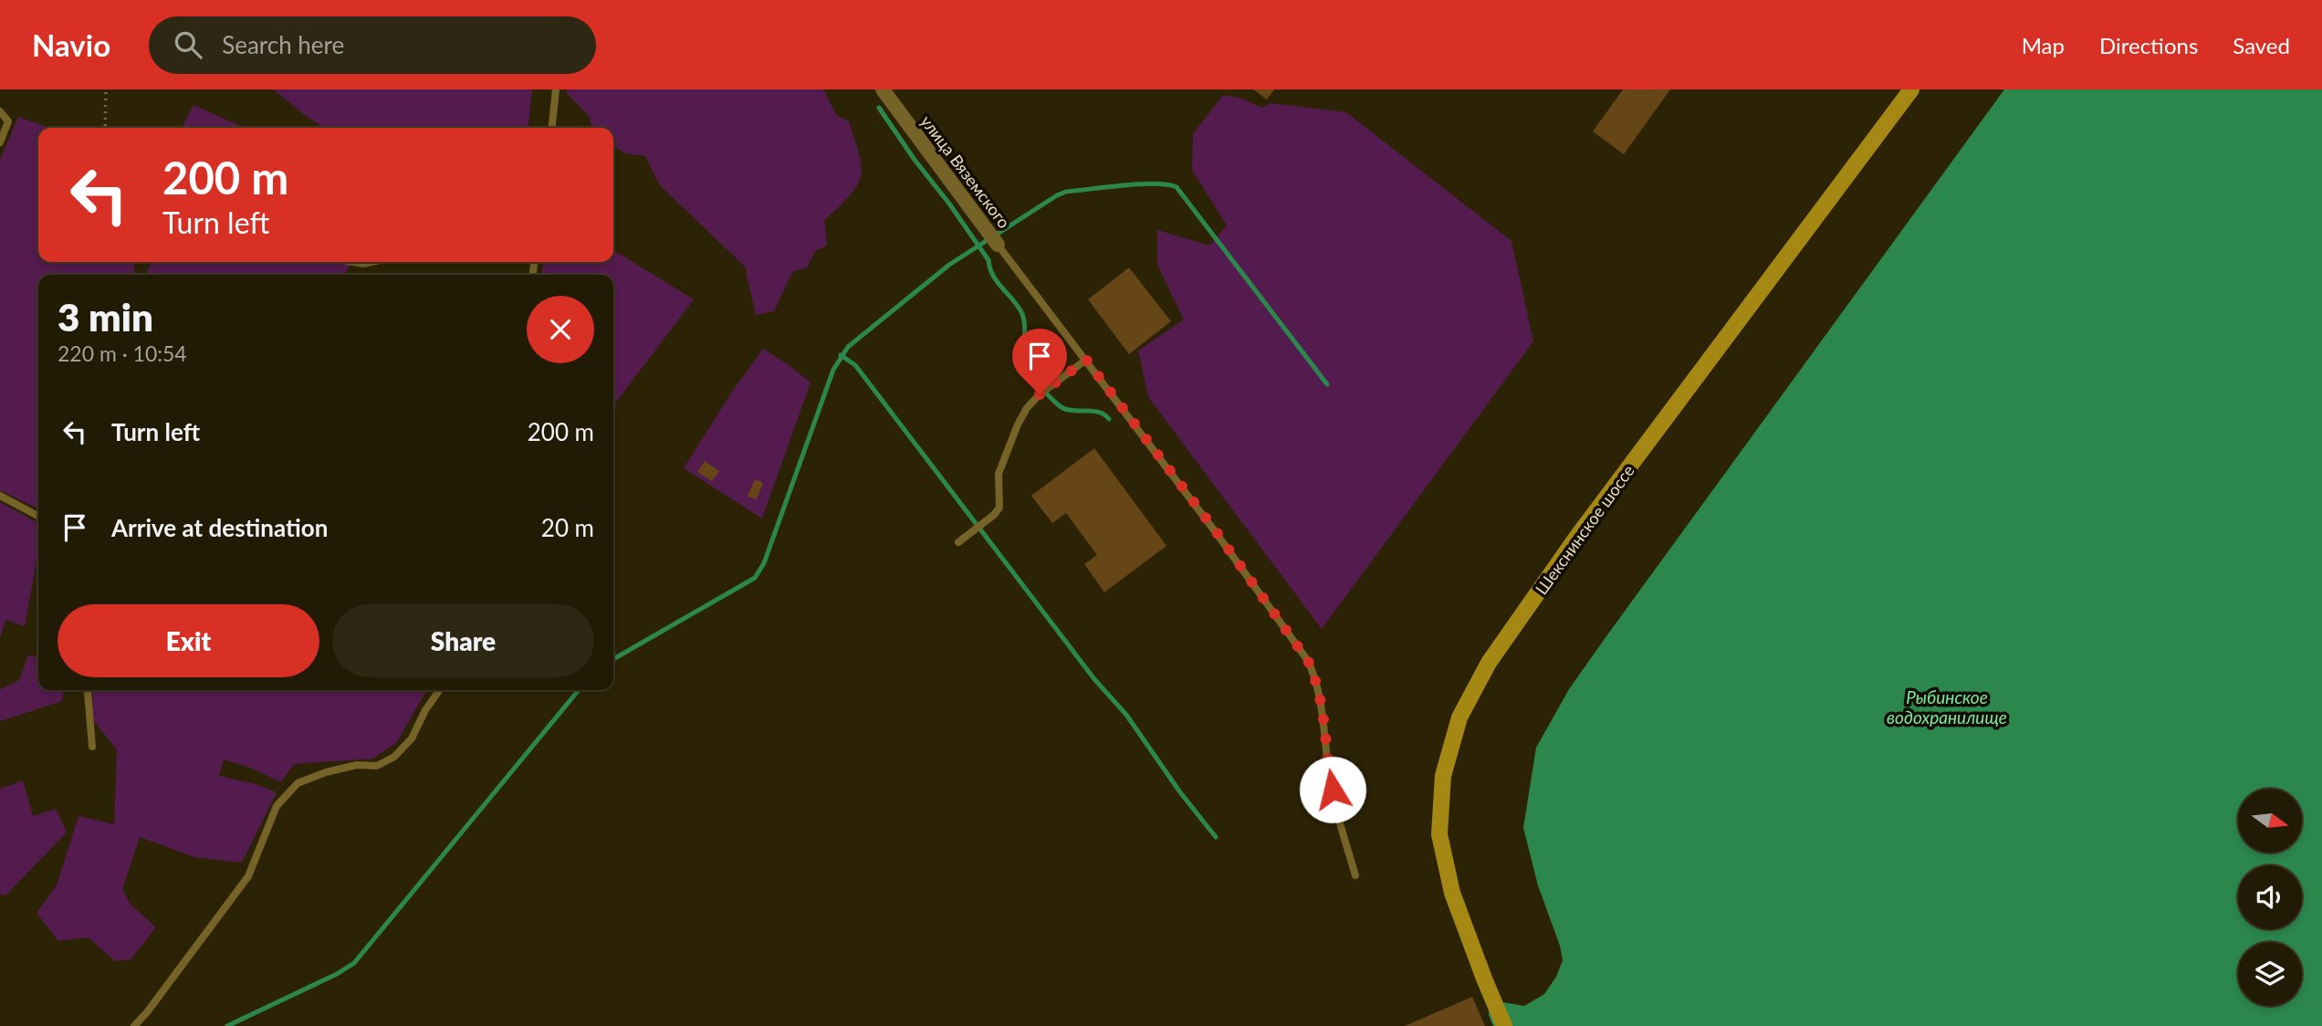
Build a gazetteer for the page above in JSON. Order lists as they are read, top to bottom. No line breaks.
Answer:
{"streets":{"main road":["Шекснинское шоссе"],"street":["улица Вяземского"]},"water":["Рыбинское водохранилище"],"north":"right","page":{"header":"Navio","search":"Search here","nav":["Map","Directions","Saved"],"turn":["200 m","Turn left"],"heading":["3 min","220 m · 10:54"],"list":[{"name":"Turn left","value":"200 m"},{"name":"Arrive at destination","value":"20 m"}],"buttons":["Exit","Share"]}}
